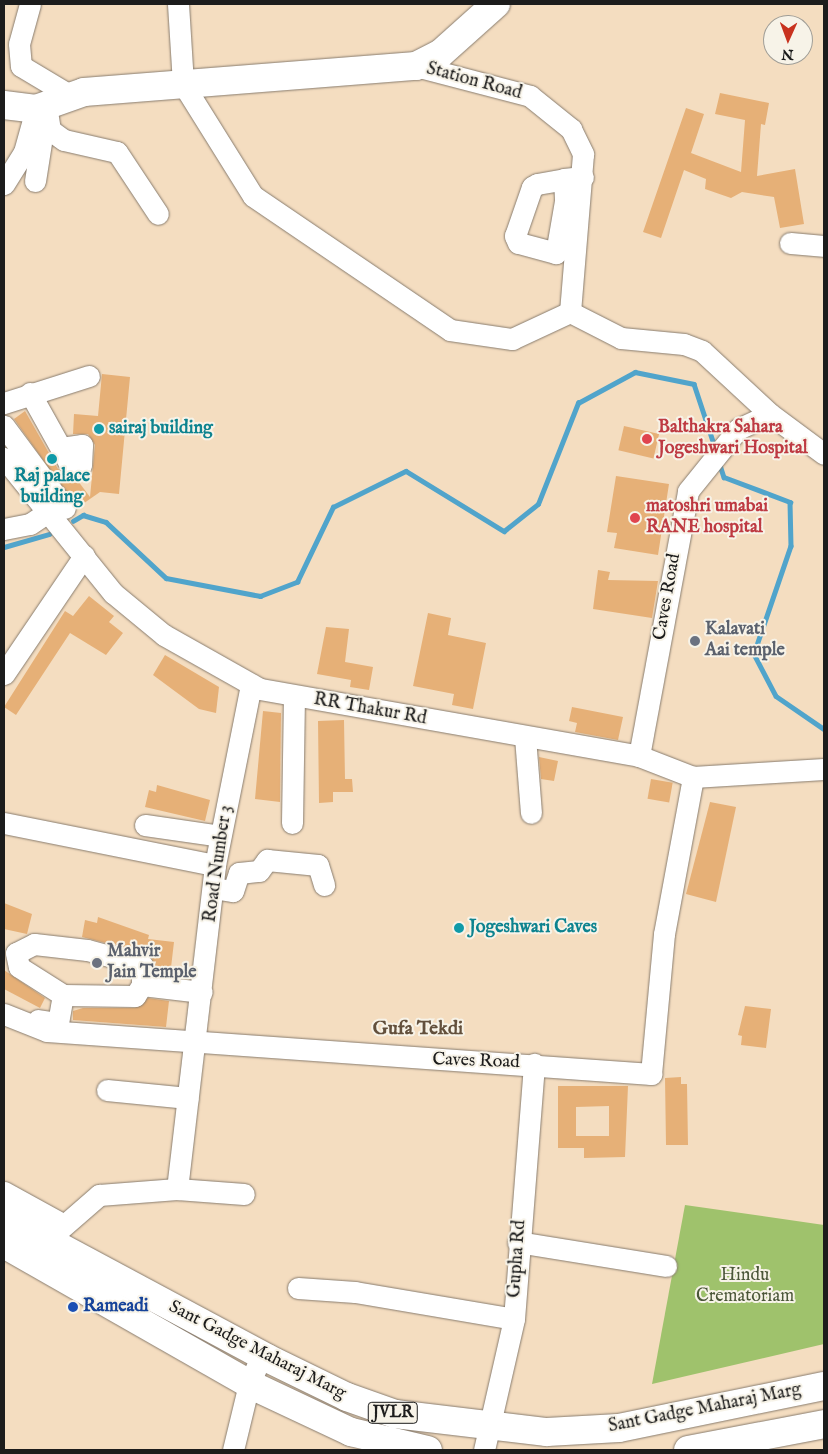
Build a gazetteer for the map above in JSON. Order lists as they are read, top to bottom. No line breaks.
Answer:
{"streets":{"main road":["Station Road","Sant Gadge Maharaj Marg","JVLR"],"street":["Caves Road","RR Thakur Rd","Road Number 3","Gupha Rd"]},"crossings":[["Caves Road","RR Thakur Rd"],["Caves Road","Road Number 3"],["Caves Road","Gupha Rd"],["RR Thakur Rd","Road Number 3"],["Gupha Rd","Sant Gadge Maharaj Marg"]],"districts":["Gufa Tekdi"],"parks":["Hindu Crematoriam"],"places":["sairaj building","Balthakra Sahara Jogeshwari Hospital","Raj palace building","matoshri umabai RANE hospital","Kalavati Aai temple","Jogeshwari Caves","Mahvir Jain Temple","Rameadi"],"north":"bottom"}
